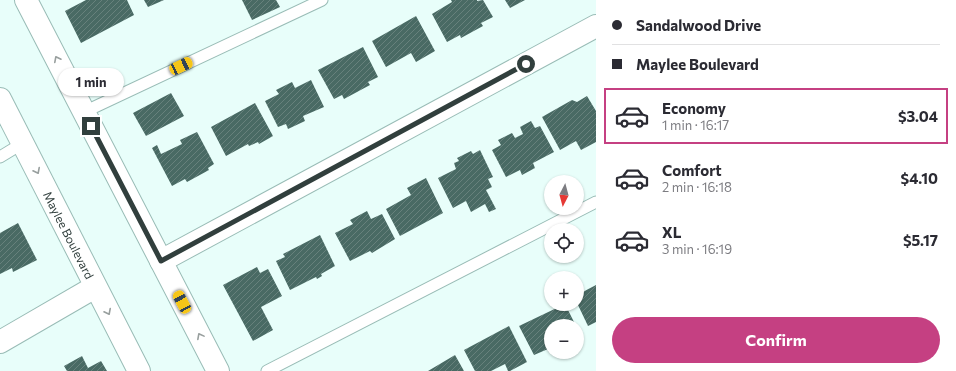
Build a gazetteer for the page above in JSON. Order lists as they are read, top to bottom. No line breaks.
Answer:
{"streets":{"main road":["Maylee Boulevard"]},"north":"bottom","page":{"banner":["Sandalwood Drive","Maylee Boulevard"],"bubble":"1 min","list":[{"name":"Economy","note":"1 min · 16:17","value":"$3.04"},{"name":"Comfort","note":"2 min · 16:18","value":"$4.10"},{"name":"XL","note":"3 min · 16:19","value":"$5.17"}],"map_buttons":["+","−"],"buttons":"Confirm"}}
